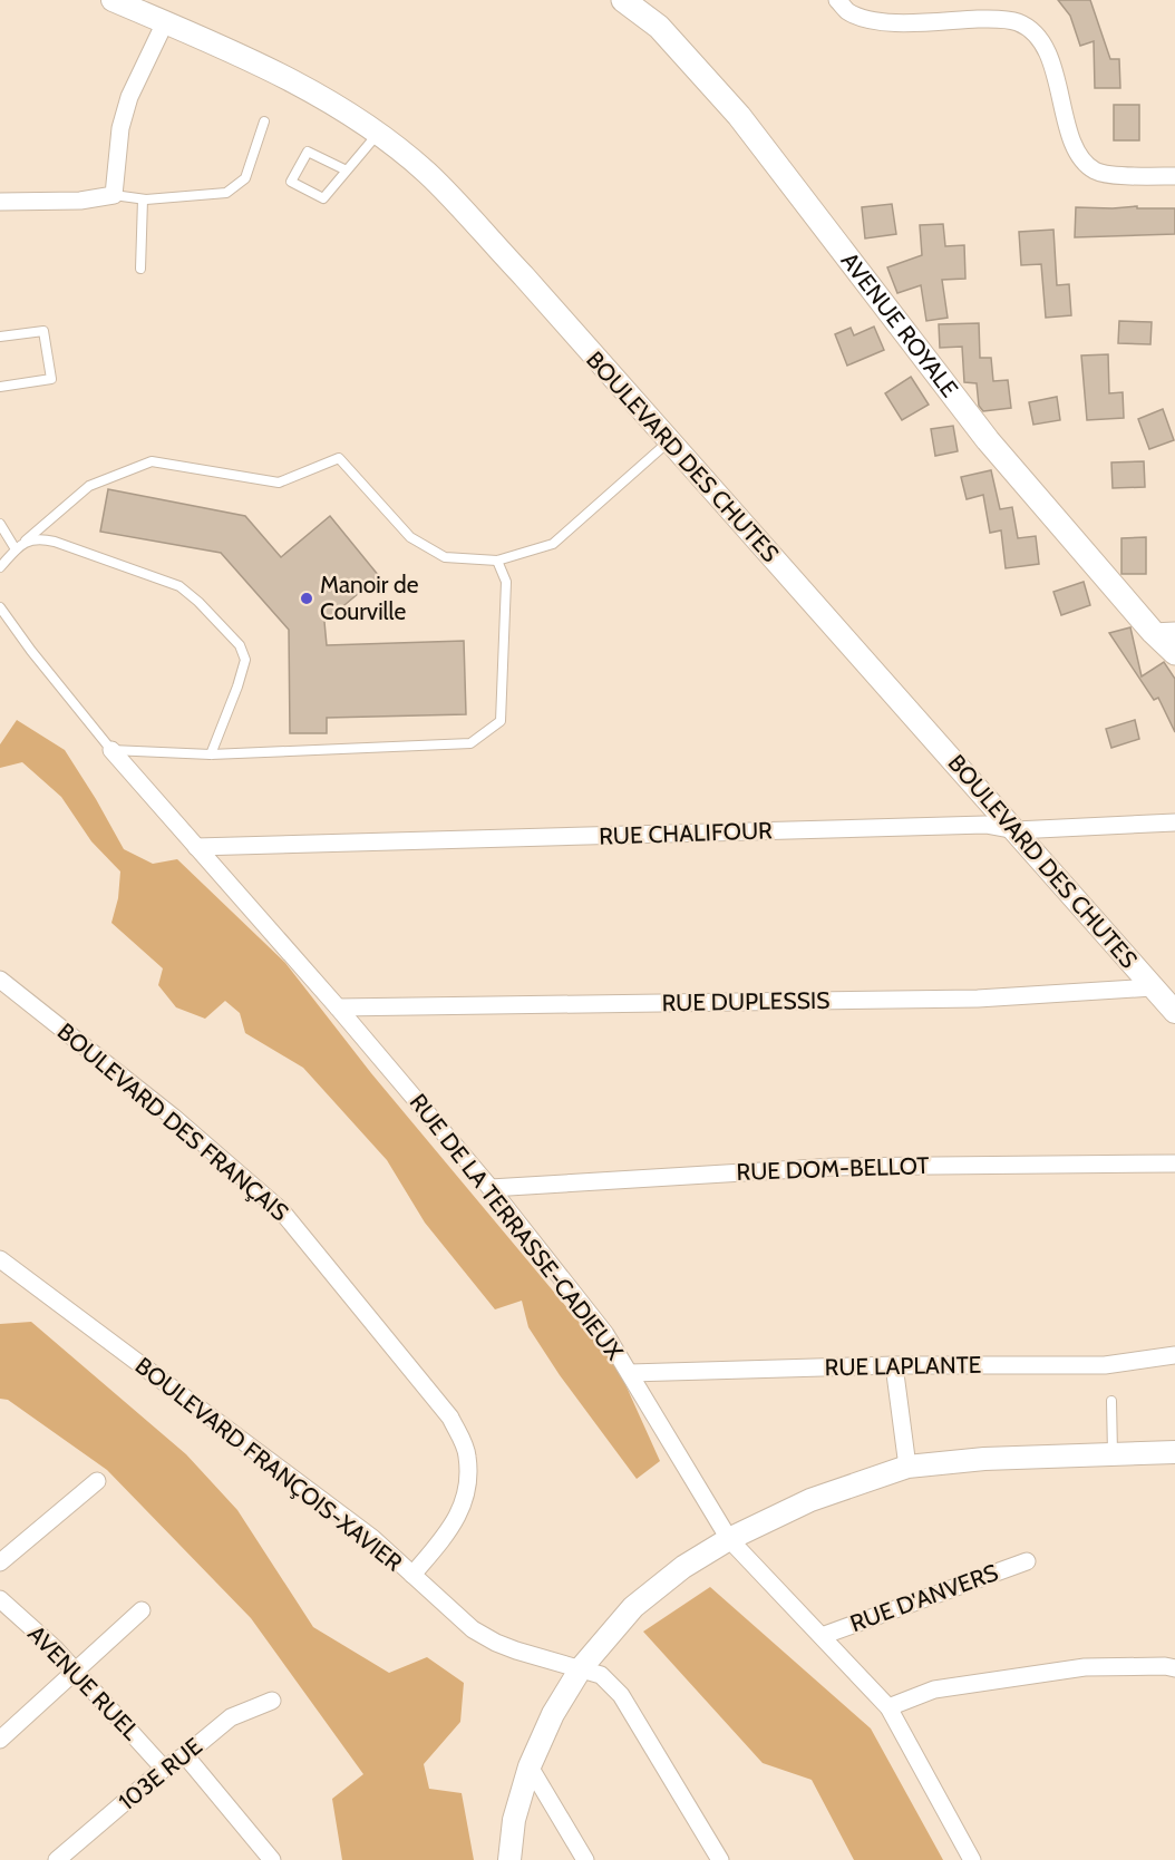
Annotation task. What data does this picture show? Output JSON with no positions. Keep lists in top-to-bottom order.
{
  "streets": {
    "main road": ["AVENUE ROYALE"],
    "street": [
      "BOULEVARD DES CHUTES",
      "RUE CHALIFOUR",
      "RUE DUPLESSIS",
      "BOULEVARD DES FRANÇAIS",
      "RUE DOM-BELLOT",
      "RUE DE LA TERRASSE-CADIEUX",
      "RUE LAPLANTE",
      "BOULEVARD FRANÇOIS-XAVIER",
      "RUE D'ANVERS",
      "AVENUE RUEL",
      "103E RUE"
    ]
  },
  "crossings": [
    ["BOULEVARD DES CHUTES", "RUE CHALIFOUR"],
    ["BOULEVARD DES CHUTES", "RUE DUPLESSIS"],
    ["RUE CHALIFOUR", "RUE DE LA TERRASSE-CADIEUX"],
    ["RUE DUPLESSIS", "RUE DE LA TERRASSE-CADIEUX"],
    ["BOULEVARD DES FRANÇAIS", "BOULEVARD FRANÇOIS-XAVIER"],
    ["RUE DOM-BELLOT", "RUE DE LA TERRASSE-CADIEUX"],
    ["RUE DE LA TERRASSE-CADIEUX", "RUE LAPLANTE"],
    ["RUE DE LA TERRASSE-CADIEUX", "RUE D'ANVERS"],
    ["AVENUE RUEL", "103E RUE"]
  ],
  "places": ["Manoir de Courville"]
}
